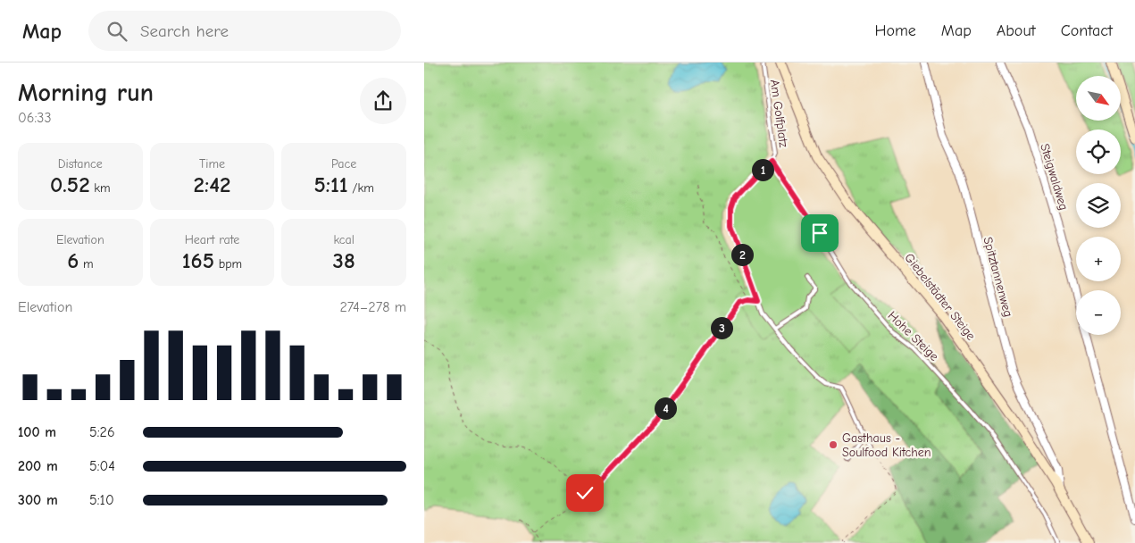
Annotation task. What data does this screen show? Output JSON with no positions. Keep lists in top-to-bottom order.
{
  "streets": {
    "main road": ["Giebelstädter Steige"],
    "street": ["Steigwaldweg", "Spitztannenweg"],
    "lane": ["Am Golfplatz", "Hohe Steige"]
  },
  "crossings": [
    ["Am Golfplatz", "Hohe Steige"],
    ["Spitztannenweg", "Giebelstädter Steige"]
  ],
  "places": ["Gasthaus - Soulfood Kitchen"],
  "north": "bottom right",
  "page": {
    "header": "Map",
    "search": "Search here",
    "nav": [
      "Home",
      "Map",
      "About",
      "Contact"
    ],
    "heading": ["Morning run", "06:33"],
    "map_buttons": ["+", "−"],
    "stats": [
      ["Distance", "0.52 km"],
      ["Time", "2:42"],
      ["Pace", "5:11 /km"],
      ["Elevation", "6 m"],
      ["Heart rate", "165 bpm"],
      ["kcal", "38"]
    ],
    "pins": [
      "1",
      "2",
      "3",
      "4"
    ],
    "chart": ["Elevation", "274–278 m"],
    "list": [
      {
        "name": "100 m",
        "note": "5:26"
      },
      {
        "name": "200 m",
        "note": "5:04"
      },
      {
        "name": "300 m",
        "note": "5:10"
      }
    ]
  }
}
